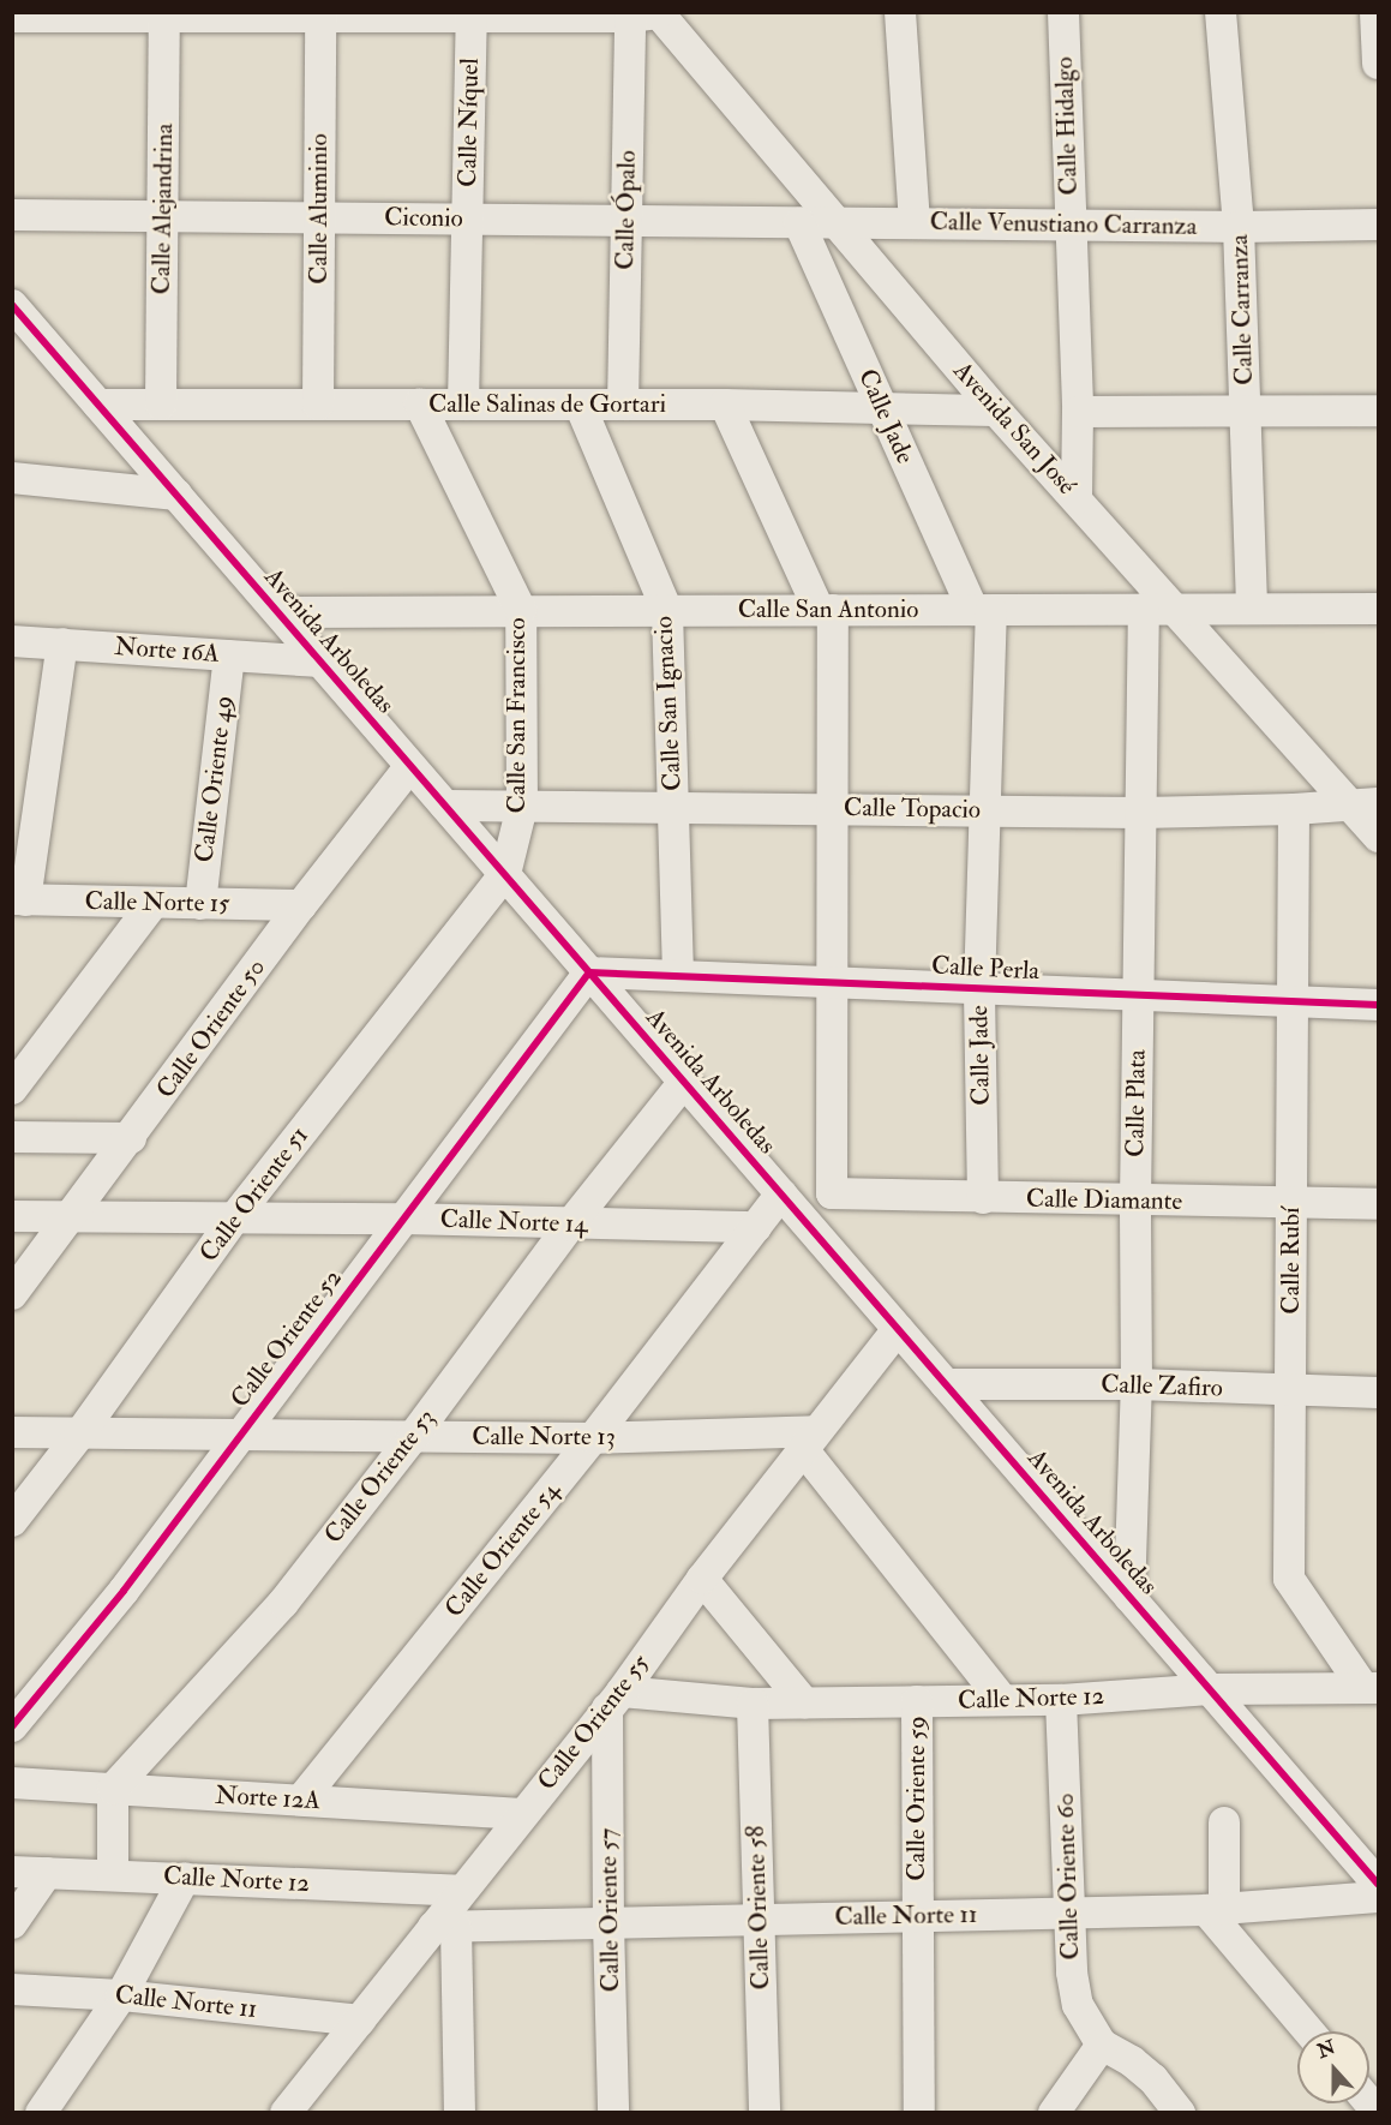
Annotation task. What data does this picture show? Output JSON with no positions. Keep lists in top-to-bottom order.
{
  "streets": {
    "street": [
      "Calle Níquel",
      "Calle Hidalgo",
      "Calle Alejandrina",
      "Calle Aluminio",
      "Calle Ópalo",
      "Ciconio",
      "Calle Venustiano Carranza",
      "Calle Carranza",
      "Calle Salinas de Gortari",
      "Calle Jade",
      "Avenida San José",
      "Calle San Antonio",
      "Avenida Arboledas",
      "Norte 16A",
      "Calle San Ignacio",
      "Calle San Francisco",
      "Calle Oriente 49",
      "Calle Topacio",
      "Calle Norte 15",
      "Calle Perla",
      "Calle Oriente 50",
      "Calle Plata",
      "Calle Oriente 51",
      "Calle Diamante",
      "Calle Norte 14",
      "Calle Rubí",
      "Calle Oriente 52",
      "Calle Zafiro",
      "Calle Norte 13",
      "Calle Oriente 53",
      "Calle Oriente 54",
      "Calle Norte 12",
      "Calle Oriente 55",
      "Norte 12A",
      "Calle Oriente 59",
      "Calle Oriente 60",
      "Calle Oriente 58",
      "Calle Oriente 57",
      "Calle Norte 11"
    ]
  },
  "crossings": [
    ["Calle Níquel", "Ciconio"],
    ["Calle Níquel", "Calle Salinas de Gortari"],
    ["Calle Hidalgo", "Calle Venustiano Carranza"],
    ["Calle Hidalgo", "Avenida San José"],
    ["Calle Alejandrina", "Ciconio"],
    ["Calle Alejandrina", "Calle Salinas de Gortari"],
    ["Calle Aluminio", "Ciconio"],
    ["Calle Aluminio", "Calle Salinas de Gortari"],
    ["Calle Ópalo", "Ciconio"],
    ["Calle Ópalo", "Calle Salinas de Gortari"],
    ["Calle Ópalo", "Avenida San José"],
    ["Ciconio", "Calle Venustiano Carranza"],
    ["Ciconio", "Calle Jade"],
    ["Ciconio", "Avenida San José"],
    ["Calle Venustiano Carranza", "Calle Carranza"],
    ["Calle Venustiano Carranza", "Avenida San José"],
    ["Calle Carranza", "Calle San Antonio"],
    ["Calle Salinas de Gortari", "Calle Jade"],
    ["Calle Salinas de Gortari", "Avenida San José"],
    ["Calle Salinas de Gortari", "Avenida Arboledas"],
    ["Calle Salinas de Gortari", "Calle San Ignacio"],
    ["Calle Salinas de Gortari", "Calle San Francisco"],
    ["Calle Jade", "Calle San Antonio"],
    ["Calle Jade", "Calle Topacio"],
    ["Calle Jade", "Calle Perla"],
    ["Calle Jade", "Calle Diamante"],
    ["Avenida San José", "Calle San Antonio"],
    ["Avenida San José", "Calle Topacio"],
    ["Avenida San José", "Calle Plata"],
    ["Calle San Antonio", "Avenida Arboledas"],
    ["Calle San Antonio", "Calle San Ignacio"],
    ["Calle San Antonio", "Calle San Francisco"],
    ["Calle San Antonio", "Calle Plata"],
    ["Avenida Arboledas", "Norte 16A"],
    ["Avenida Arboledas", "Calle San Francisco"],
    ["Avenida Arboledas", "Calle Topacio"],
    ["Avenida Arboledas", "Calle Perla"],
    ["Avenida Arboledas", "Calle Oriente 50"],
    ["Avenida Arboledas", "Calle Plata"],
    ["Avenida Arboledas", "Calle Oriente 51"],
    ["Avenida Arboledas", "Calle Oriente 52"],
    ["Avenida Arboledas", "Calle Zafiro"],
    ["Avenida Arboledas", "Calle Oriente 53"],
    ["Avenida Arboledas", "Calle Oriente 54"],
    ["Avenida Arboledas", "Calle Norte 12"],
    ["Avenida Arboledas", "Calle Oriente 55"],
    ["Norte 16A", "Calle Oriente 49"],
    ["Calle San Ignacio", "Calle Topacio"],
    ["Calle San Ignacio", "Calle Perla"],
    ["Calle San Francisco", "Calle Topacio"],
    ["Calle San Francisco", "Calle Oriente 51"],
    ["Calle Oriente 49", "Calle Norte 15"],
    ["Calle Topacio", "Calle Plata"],
    ["Calle Topacio", "Calle Rubí"],
    ["Calle Norte 15", "Calle Oriente 50"],
    ["Calle Perla", "Calle Plata"],
    ["Calle Perla", "Calle Rubí"],
    ["Calle Perla", "Calle Oriente 52"],
    ["Calle Oriente 50", "Calle Norte 14"],
    ["Calle Plata", "Calle Diamante"],
    ["Calle Plata", "Calle Zafiro"],
    ["Calle Oriente 51", "Calle Norte 14"],
    ["Calle Oriente 51", "Calle Norte 13"],
    ["Calle Diamante", "Calle Rubí"],
    ["Calle Norte 14", "Calle Oriente 52"],
    ["Calle Norte 14", "Calle Oriente 53"],
    ["Calle Norte 14", "Calle Oriente 54"],
    ["Calle Rubí", "Calle Zafiro"],
    ["Calle Rubí", "Calle Norte 12"],
    ["Calle Oriente 52", "Calle Norte 13"],
    ["Calle Norte 13", "Calle Oriente 53"],
    ["Calle Norte 13", "Calle Oriente 54"],
    ["Calle Norte 13", "Calle Oriente 55"],
    ["Calle Oriente 53", "Norte 12A"],
    ["Calle Oriente 54", "Norte 12A"],
    ["Calle Norte 12", "Calle Oriente 55"],
    ["Calle Norte 12", "Calle Oriente 59"],
    ["Calle Norte 12", "Calle Oriente 60"],
    ["Calle Norte 12", "Calle Oriente 58"],
    ["Calle Norte 12", "Calle Oriente 57"],
    ["Calle Oriente 55", "Norte 12A"],
    ["Calle Oriente 55", "Calle Oriente 57"],
    ["Calle Oriente 55", "Calle Norte 11"],
    ["Calle Oriente 59", "Calle Norte 11"],
    ["Calle Oriente 60", "Calle Norte 11"],
    ["Calle Oriente 58", "Calle Norte 11"],
    ["Calle Oriente 57", "Calle Norte 11"]
  ],
  "north": "top"
}
